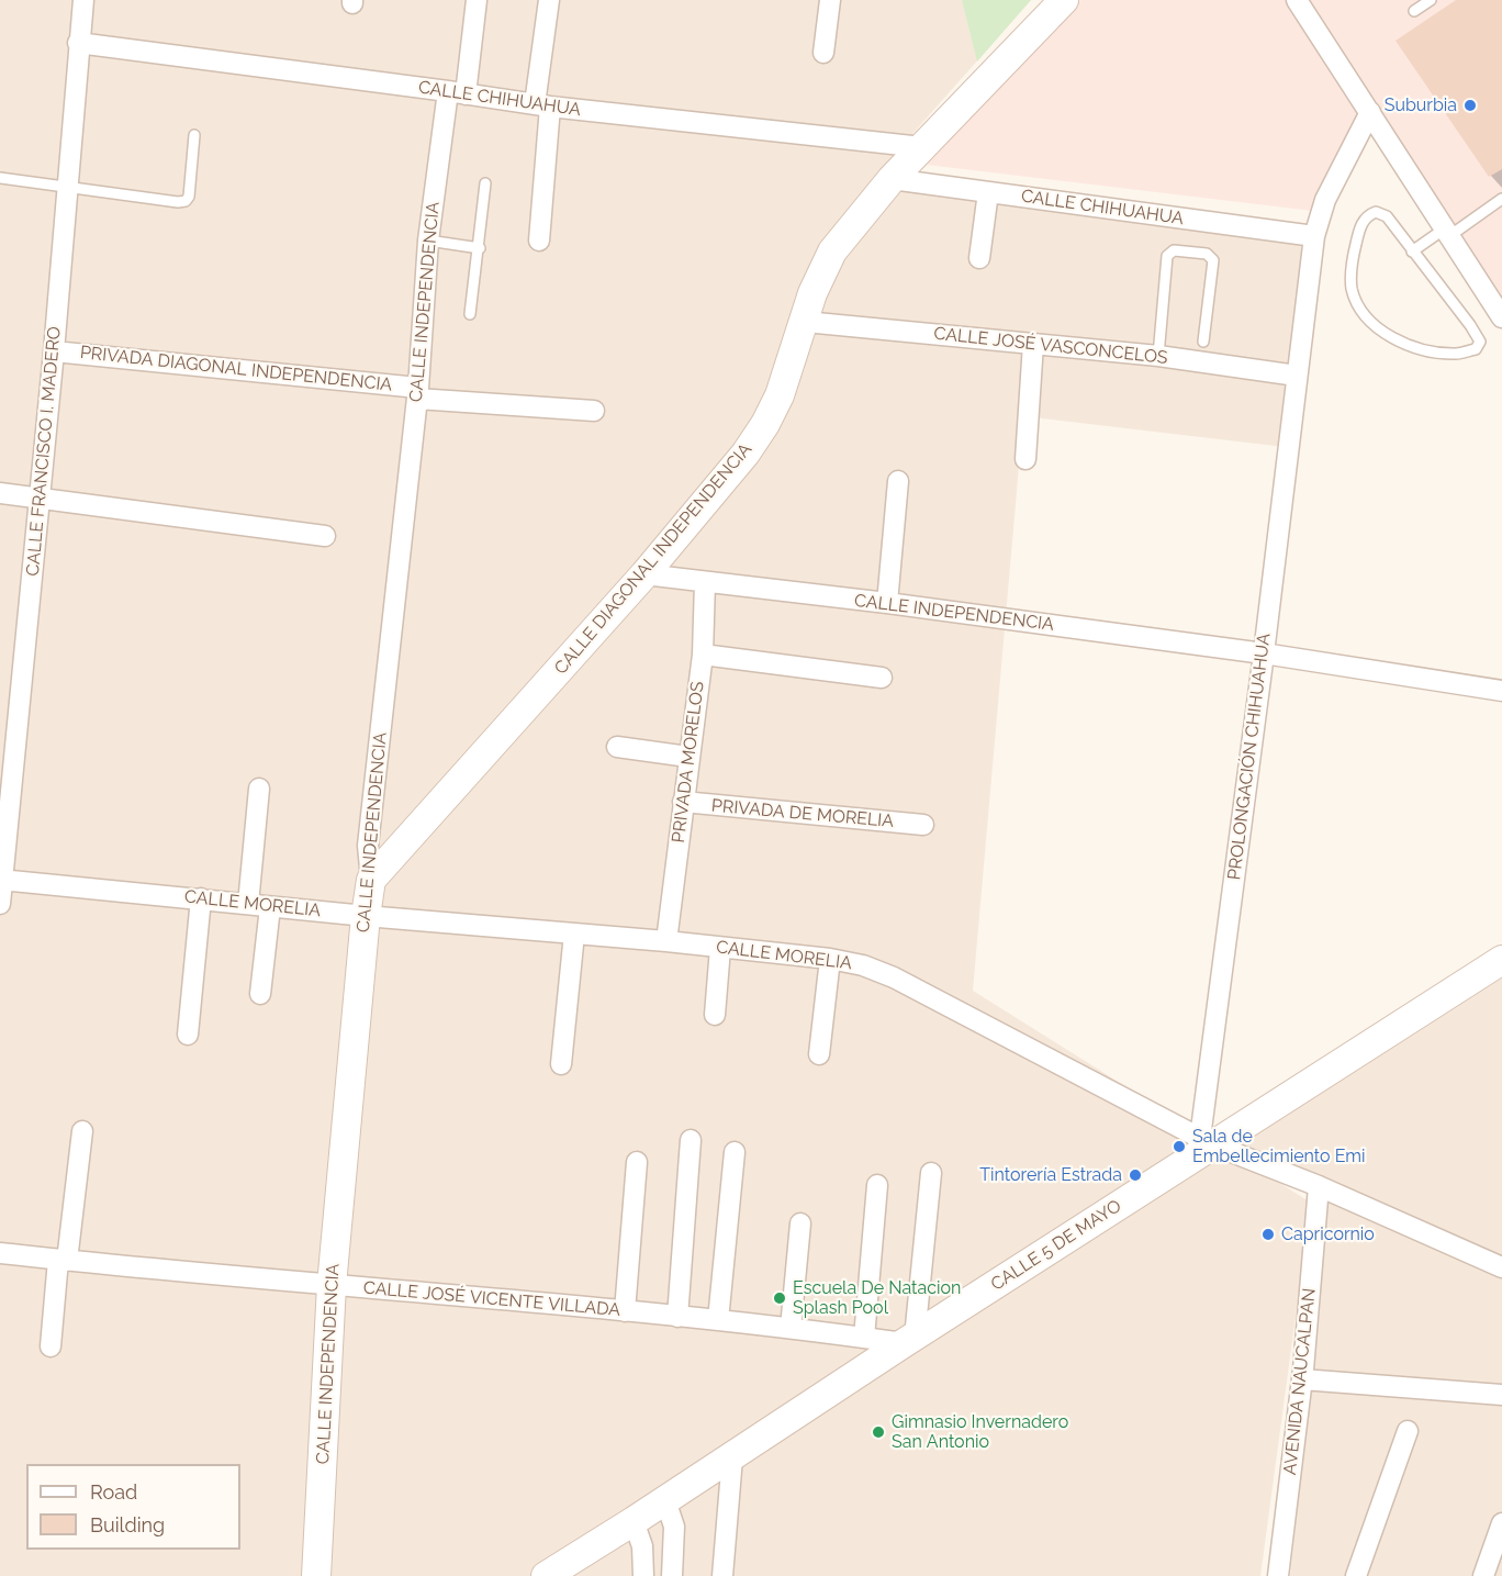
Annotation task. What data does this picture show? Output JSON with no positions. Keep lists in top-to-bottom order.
{
  "streets": {
    "main road": ["CALLE INDEPENDENCIA", "CALLE DIAGONAL INDEPENDENCIA", "CALLE 5 DE MAYO"],
    "street": [
      "CALLE CHIHUAHUA",
      "CALLE JOSÉ VASCONCELOS",
      "PRIVADA DIAGONAL INDEPENDENCIA",
      "CALLE FRANCISCO I. MADERO",
      "PROLONGACIÓN CHIHUAHUA",
      "PRIVADA MORELOS",
      "PRIVADA DE MORELIA",
      "CALLE MORELIA",
      "CALLE JOSÉ VICENTE VILLADA",
      "AVENIDA NAUCALPAN"
    ]
  },
  "crossings": [
    ["CALLE CHIHUAHUA", "CALLE INDEPENDENCIA"],
    ["CALLE CHIHUAHUA", "CALLE FRANCISCO I. MADERO"],
    ["CALLE CHIHUAHUA", "CALLE DIAGONAL INDEPENDENCIA"],
    ["CALLE CHIHUAHUA", "PROLONGACIÓN CHIHUAHUA"],
    ["CALLE INDEPENDENCIA", "PRIVADA DIAGONAL INDEPENDENCIA"],
    ["CALLE INDEPENDENCIA", "CALLE DIAGONAL INDEPENDENCIA"],
    ["CALLE INDEPENDENCIA", "PROLONGACIÓN CHIHUAHUA"],
    ["CALLE INDEPENDENCIA", "PRIVADA MORELOS"],
    ["CALLE INDEPENDENCIA", "CALLE MORELIA"],
    ["CALLE INDEPENDENCIA", "CALLE JOSÉ VICENTE VILLADA"],
    ["CALLE JOSÉ VASCONCELOS", "CALLE DIAGONAL INDEPENDENCIA"],
    ["CALLE JOSÉ VASCONCELOS", "PROLONGACIÓN CHIHUAHUA"],
    ["PRIVADA DIAGONAL INDEPENDENCIA", "CALLE FRANCISCO I. MADERO"],
    ["CALLE FRANCISCO I. MADERO", "CALLE MORELIA"],
    ["PROLONGACIÓN CHIHUAHUA", "CALLE MORELIA"],
    ["PROLONGACIÓN CHIHUAHUA", "CALLE 5 DE MAYO"],
    ["PRIVADA MORELOS", "PRIVADA DE MORELIA"],
    ["PRIVADA MORELOS", "CALLE MORELIA"],
    ["CALLE MORELIA", "CALLE 5 DE MAYO"],
    ["CALLE MORELIA", "AVENIDA NAUCALPAN"],
    ["CALLE 5 DE MAYO", "CALLE JOSÉ VICENTE VILLADA"]
  ],
  "places": [
    "Suburbia",
    "Sala de Embellecimiento Emi",
    "Tintorería Estrada",
    "Capricornio",
    "Escuela De Natacion Splash Pool",
    "Gimnasio Invernadero San Antonio"
  ],
  "legend": ["Road", "Building"]
}
